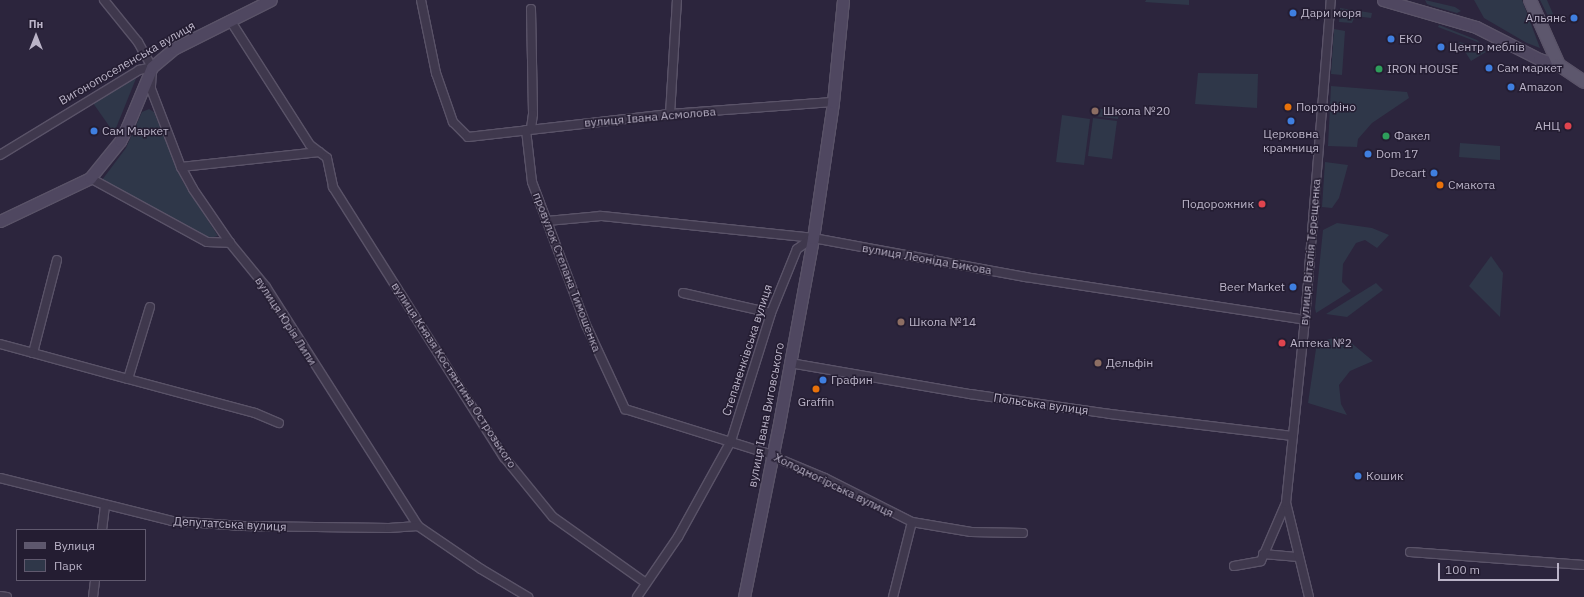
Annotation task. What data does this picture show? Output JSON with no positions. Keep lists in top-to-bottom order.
{
  "streets": {
    "main road": ["Вигонопоселенська вулиця", "вулиця Івана Виговського"],
    "street": [
      "вулиця Івана Асмолова",
      "вулиця Віталія Терещенка",
      "вулиця Леоніда Бикова",
      "провулок Степана Тимошенка",
      "вулиця Юрія Липи",
      "Степаненківська вулиця",
      "вулиця Князя Костянтина Острозького",
      "Польська вулиця",
      "Холодногірська вулиця",
      "Депутатська вулиця"
    ]
  },
  "crossings": [
    ["Вигонопоселенська вулиця", "вулиця Юрія Липи"],
    ["Вигонопоселенська вулиця", "вулиця Князя Костянтина Острозького"],
    ["вулиця Івана Асмолова", "провулок Степана Тимошенка"],
    ["вулиця Віталія Терещенка", "вулиця Леоніда Бикова"],
    ["вулиця Віталія Терещенка", "Польська вулиця"],
    ["вулиця Леоніда Бикова", "провулок Степана Тимошенка"],
    ["вулиця Леоніда Бикова", "Степаненківська вулиця"],
    ["вулиця Леоніда Бикова", "вулиця Івана Виговського"],
    ["провулок Степана Тимошенка", "Холодногірська вулиця"],
    ["вулиця Юрія Липи", "Депутатська вулиця"],
    ["Степаненківська вулиця", "вулиця Князя Костянтина Острозького"],
    ["Степаненківська вулиця", "вулиця Івана Виговського"],
    ["Степаненківська вулиця", "Холодногірська вулиця"],
    ["Польська вулиця", "вулиця Івана Виговського"],
    ["вулиця Івана Виговського", "Холодногірська вулиця"]
  ],
  "places": [
    "Дари моря",
    "Альянс",
    "ЕКО",
    "Центр меблів",
    "Сам маркет",
    "IRON HOUSE",
    "Amazon",
    "Портофіно",
    "Школа №20",
    "Церковна крамниця",
    "АНЦ",
    "Сам Маркет",
    "Факел",
    "Dom 17",
    "Decart",
    "Смакота",
    "Подорожник",
    "Beer Market",
    "Школа №14",
    "Аптека №2",
    "Дельфін",
    "Графин",
    "Graffin",
    "Кошик"
  ],
  "legend": ["Вулиця", "Парк"],
  "scale_bar": "100 m",
  "north": "top"
}
